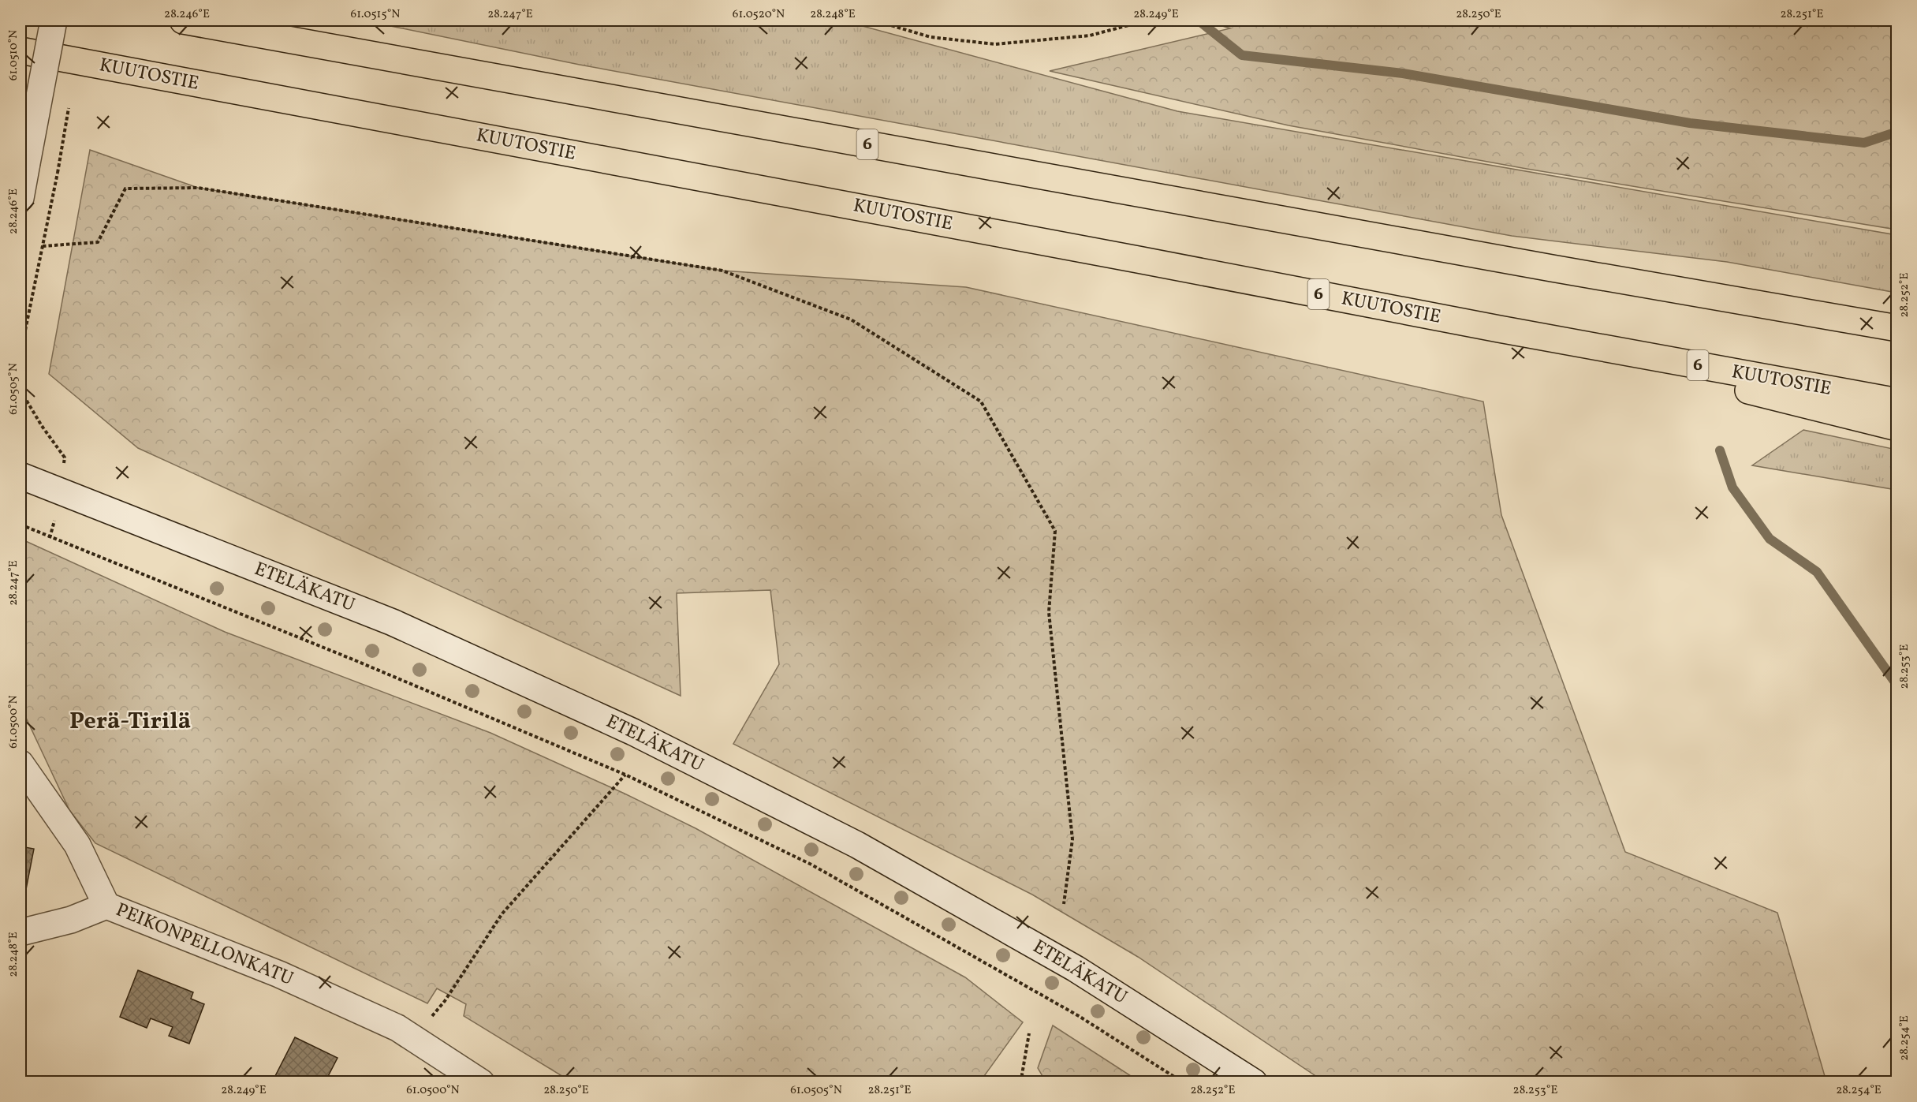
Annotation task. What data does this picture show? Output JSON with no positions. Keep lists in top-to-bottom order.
{
  "streets": {
    "highway": ["KUUTOSTIE", "6"],
    "main road": ["ETELÄKATU", "PEIKONPELLONKATU"]
  },
  "districts": ["Perä-Tirilä"],
  "coordinates": [
    "28.246°E",
    "61.0515°N",
    "28.247°E",
    "61.0520°N",
    "28.248°E",
    "28.249°E",
    "28.250°E",
    "28.251°E",
    "61.0510°N",
    "28.252°E",
    "61.0505°N",
    "28.253°E",
    "61.0500°N",
    "28.254°E"
  ]
}
